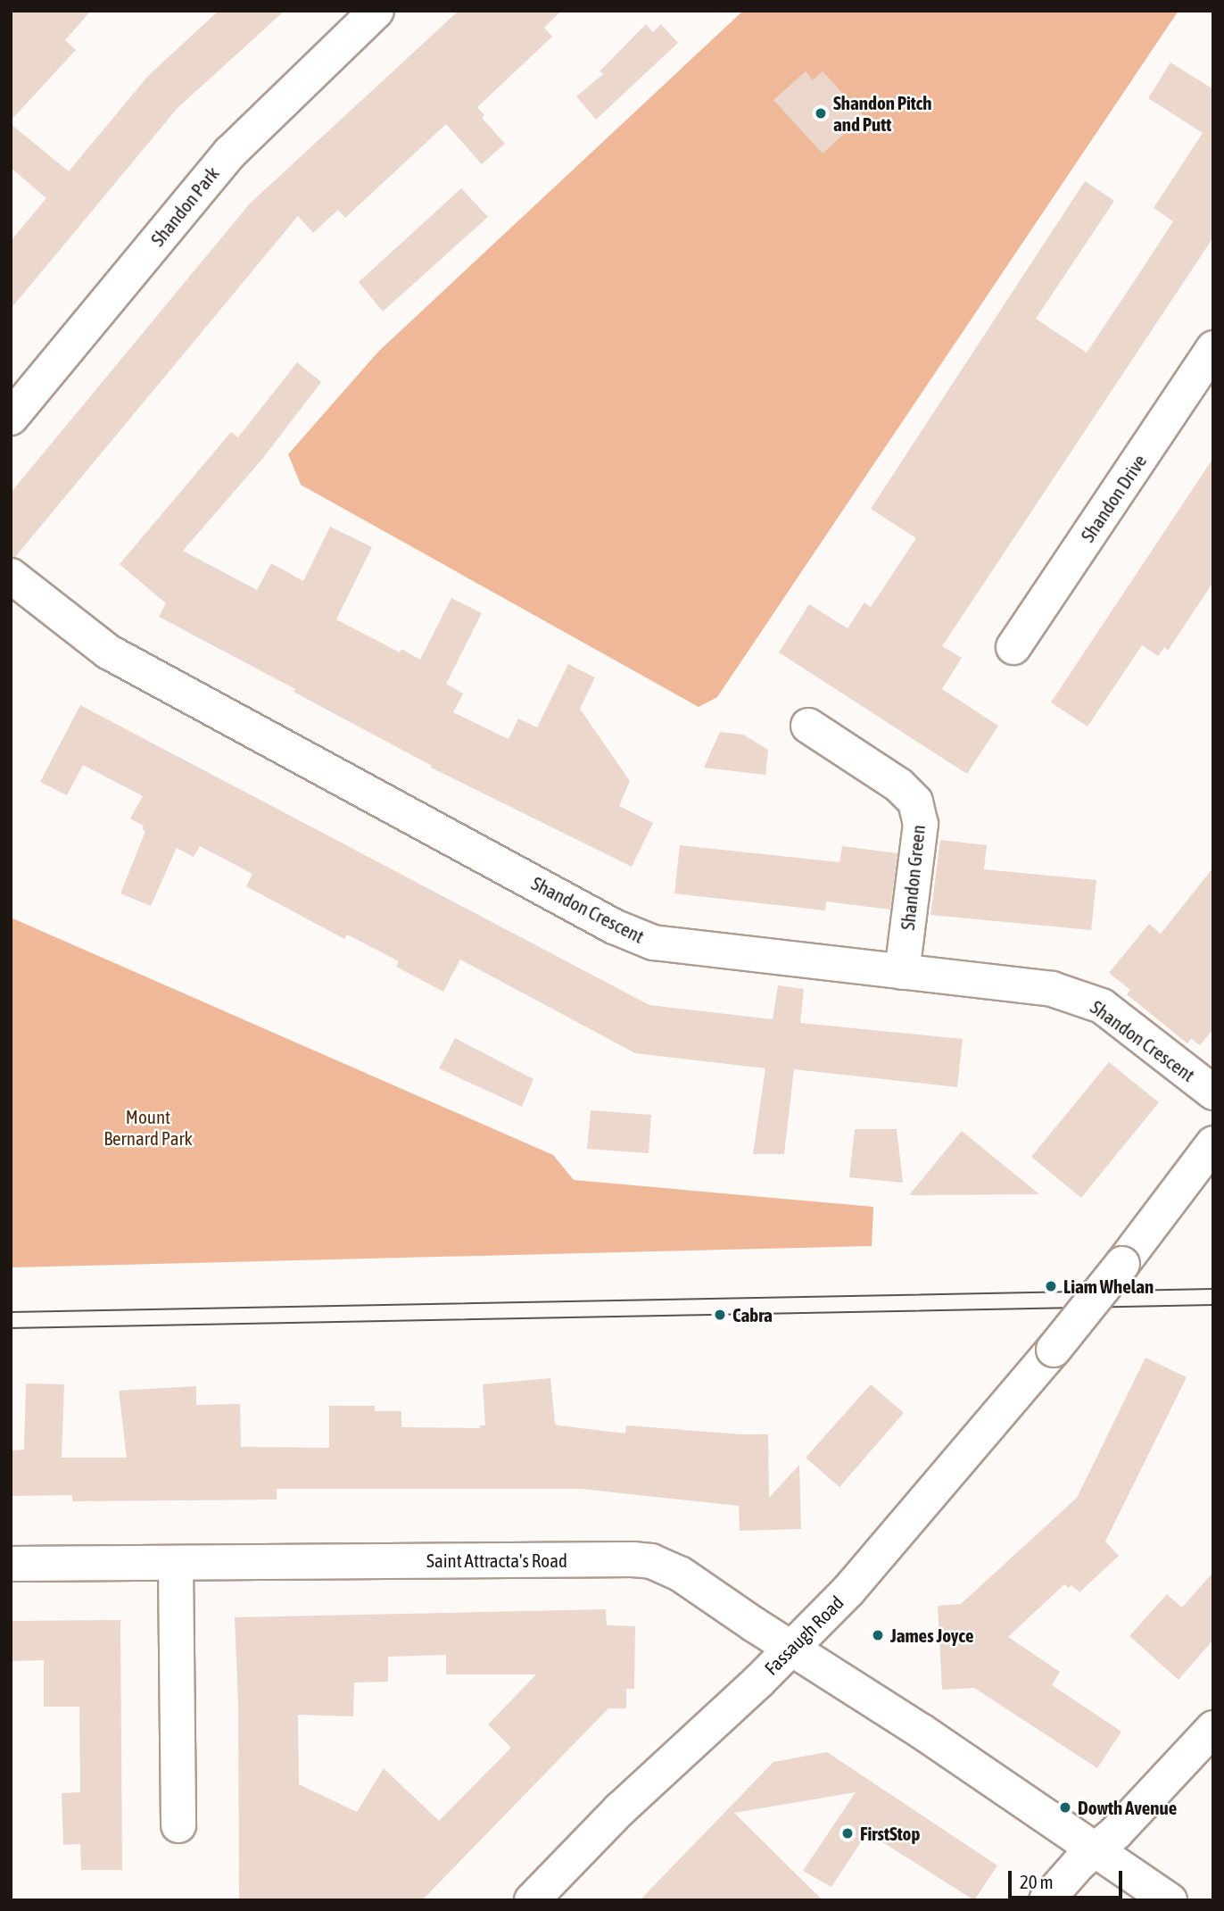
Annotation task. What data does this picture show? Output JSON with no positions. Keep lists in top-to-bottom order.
{
  "streets": {
    "street": [
      "Shandon Park",
      "Shandon Drive",
      "Shandon Green",
      "Shandon Crescent",
      "Saint Attracta's Road",
      "Fassaugh Road"
    ]
  },
  "crossings": [
    ["Shandon Green", "Shandon Crescent"],
    ["Saint Attracta's Road", "Fassaugh Road"]
  ],
  "parks": ["Mount Bernard Park"],
  "places": [
    "Shandon Pitch and Putt",
    "Liam Whelan",
    "Cabra",
    "James Joyce",
    "Dowth Avenue",
    "FirstStop"
  ],
  "scale_bar": "20 m"
}
